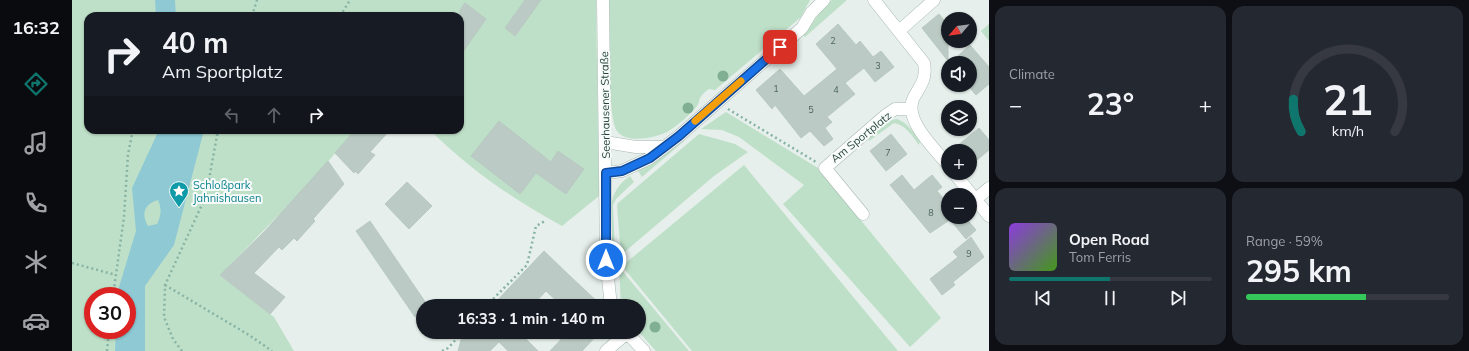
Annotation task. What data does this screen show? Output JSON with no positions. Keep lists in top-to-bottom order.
{
  "streets": {
    "street": ["Seerhausener Straße", "Am Sportplatz"]
  },
  "places": {
    "place": ["Schloßpark Jahnishausen"]
  },
  "house_numbers": [
    "2",
    "3",
    "1",
    "4",
    "5",
    "7",
    "8",
    "9"
  ],
  "north": "bottom left",
  "page": {
    "tabs": "16:32",
    "tile": [
      "Climate",
      ["Range · 59%", "295 km"]
    ],
    "map_buttons": ["+", "−"],
    "turn": ["40 m", "Am Sportplatz"],
    "heat": ["−", "23°", "+"],
    "song": ["Open Road", "Tom Ferris"],
    "limit": "30",
    "trip": "16:33 · 1 min · 140 m",
    "gauge": ["21", "km/h"]
  }
}
